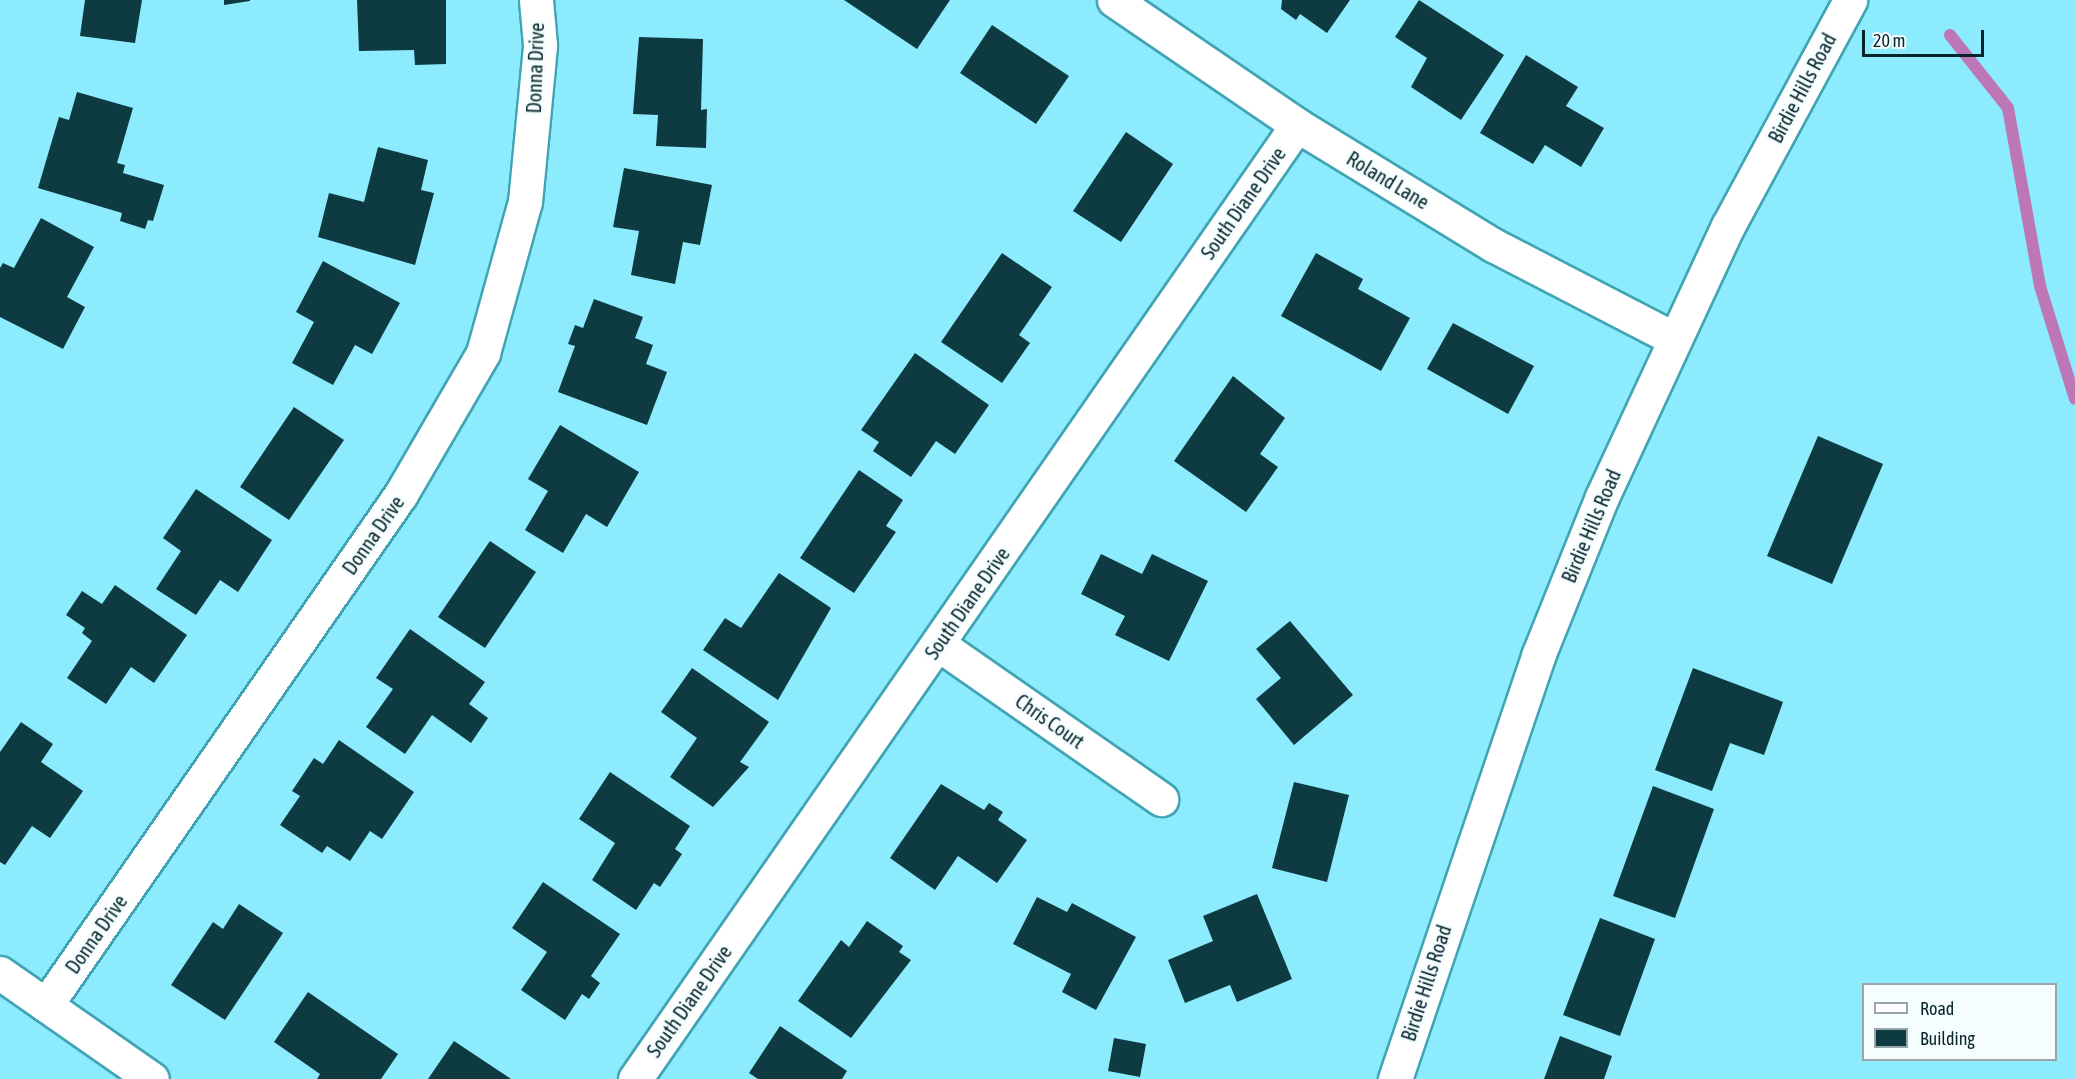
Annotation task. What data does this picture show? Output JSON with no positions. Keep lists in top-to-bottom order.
{
  "streets": {
    "street": [
      "Donna Drive",
      "Birdie Hills Road",
      "Roland Lane",
      "South Diane Drive",
      "Chris Court"
    ]
  },
  "crossings": [
    ["Birdie Hills Road", "Roland Lane"],
    ["Roland Lane", "South Diane Drive"],
    ["South Diane Drive", "Chris Court"]
  ],
  "legend": ["Road", "Building"],
  "scale_bar": "20 m"
}
